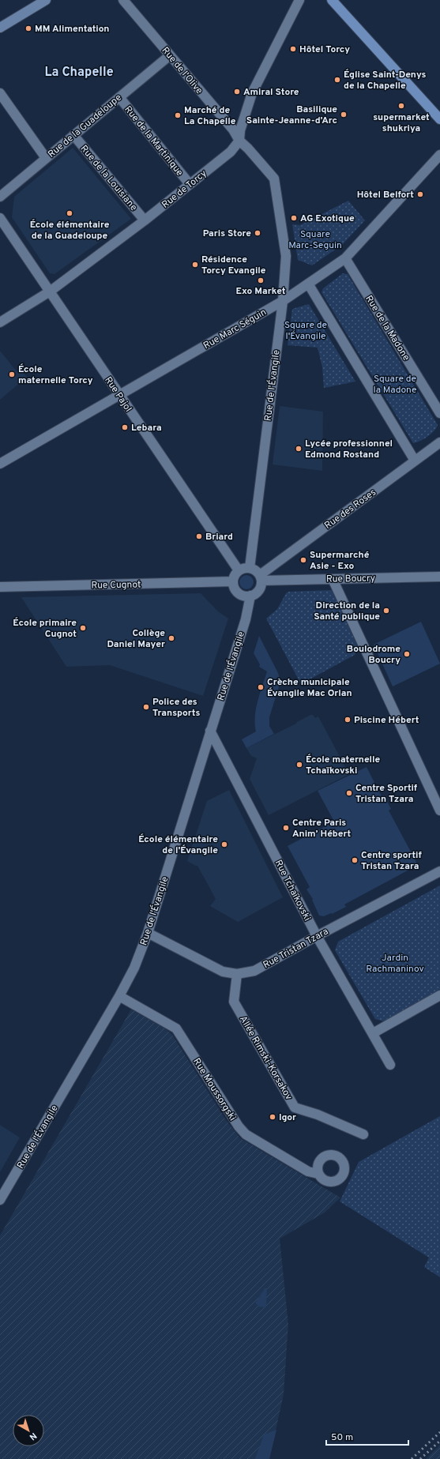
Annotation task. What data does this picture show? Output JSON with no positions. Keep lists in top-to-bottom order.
{
  "streets": {
    "street": [
      "Rue de l'Olive",
      "Rue de la Guadeloupe",
      "Rue de la Martinique",
      "Rue de la Louisiane",
      "Rue de Torcy",
      "Rue de la Madone",
      "Rue Marc Séguin",
      "Rue de l'Évangile",
      "Rue Pajol",
      "Rue des Roses",
      "Rue Boucry",
      "Rue Cugnot",
      "Rue Tchaïkovski",
      "Rue Tristan Tzara",
      "Allée Rimski-Korsakov",
      "Rue Moussorgski"
    ]
  },
  "crossings": [
    ["Rue de l'Olive", "Rue de la Guadeloupe"],
    ["Rue de l'Olive", "Rue de Torcy"],
    ["Rue de l'Olive", "Rue de l'Évangile"],
    ["Rue de la Guadeloupe", "Rue de la Martinique"],
    ["Rue de la Guadeloupe", "Rue de la Louisiane"],
    ["Rue de la Martinique", "Rue de Torcy"],
    ["Rue de la Louisiane", "Rue de Torcy"],
    ["Rue de Torcy", "Rue de l'Évangile"],
    ["Rue de Torcy", "Rue Pajol"],
    ["Rue de la Madone", "Rue Marc Séguin"],
    ["Rue Marc Séguin", "Rue de l'Évangile"],
    ["Rue Marc Séguin", "Rue Pajol"],
    ["Rue de l'Évangile", "Rue Pajol"],
    ["Rue de l'Évangile", "Rue des Roses"],
    ["Rue de l'Évangile", "Rue Boucry"],
    ["Rue de l'Évangile", "Rue Cugnot"],
    ["Rue de l'Évangile", "Rue Tchaïkovski"],
    ["Rue de l'Évangile", "Rue Tristan Tzara"],
    ["Rue de l'Évangile", "Rue Moussorgski"],
    ["Rue Pajol", "Rue des Roses"],
    ["Rue Pajol", "Rue Boucry"],
    ["Rue Pajol", "Rue Cugnot"],
    ["Rue des Roses", "Rue Boucry"],
    ["Rue des Roses", "Rue Cugnot"],
    ["Rue Boucry", "Rue Cugnot"],
    ["Rue Tchaïkovski", "Rue Tristan Tzara"],
    ["Rue Tristan Tzara", "Allée Rimski-Korsakov"]
  ],
  "districts": ["La Chapelle"],
  "parks": [
    "Square Marc-Seguin",
    "Square de l'Évangile",
    "Square de la Madone",
    "Jardin Rachmaninov"
  ],
  "places": [
    "MM Alimentation",
    "Hôtel Torcy",
    "Église Saint-Denys de la Chapelle",
    "Amiral Store",
    "supermarket shukriya",
    "Basilique Sainte-Jeanne-d’Arc",
    "Marché de La Chapelle",
    "Hôtel Belfort",
    "École élémentaire de la Guadeloupe",
    "AG Exotique",
    "Paris Store",
    "Résidence Torcy Evangile",
    "Exo Market",
    "École maternelle Torcy",
    "Lebara",
    "Lycée professionnel Edmond Rostand",
    "Briard",
    "Supermarché Asie - Exo",
    "Direction de la Santé publique",
    "École primaire Cugnot",
    "Collège Daniel Mayer",
    "Boulodrome Boucry",
    "Crèche municipale Évangile Mac Orlan",
    "Police des Transports",
    "Piscine Hébert",
    "École maternelle Tchaïkovski",
    "Centre Sportif Tristan Tzara",
    "Centre Paris Anim’ Hébert",
    "École élémentaire de l'Évangile",
    "Centre sportif Tristan Tzara",
    "Igor"
  ],
  "scale_bar": "50 m",
  "north": "bottom right"
}
